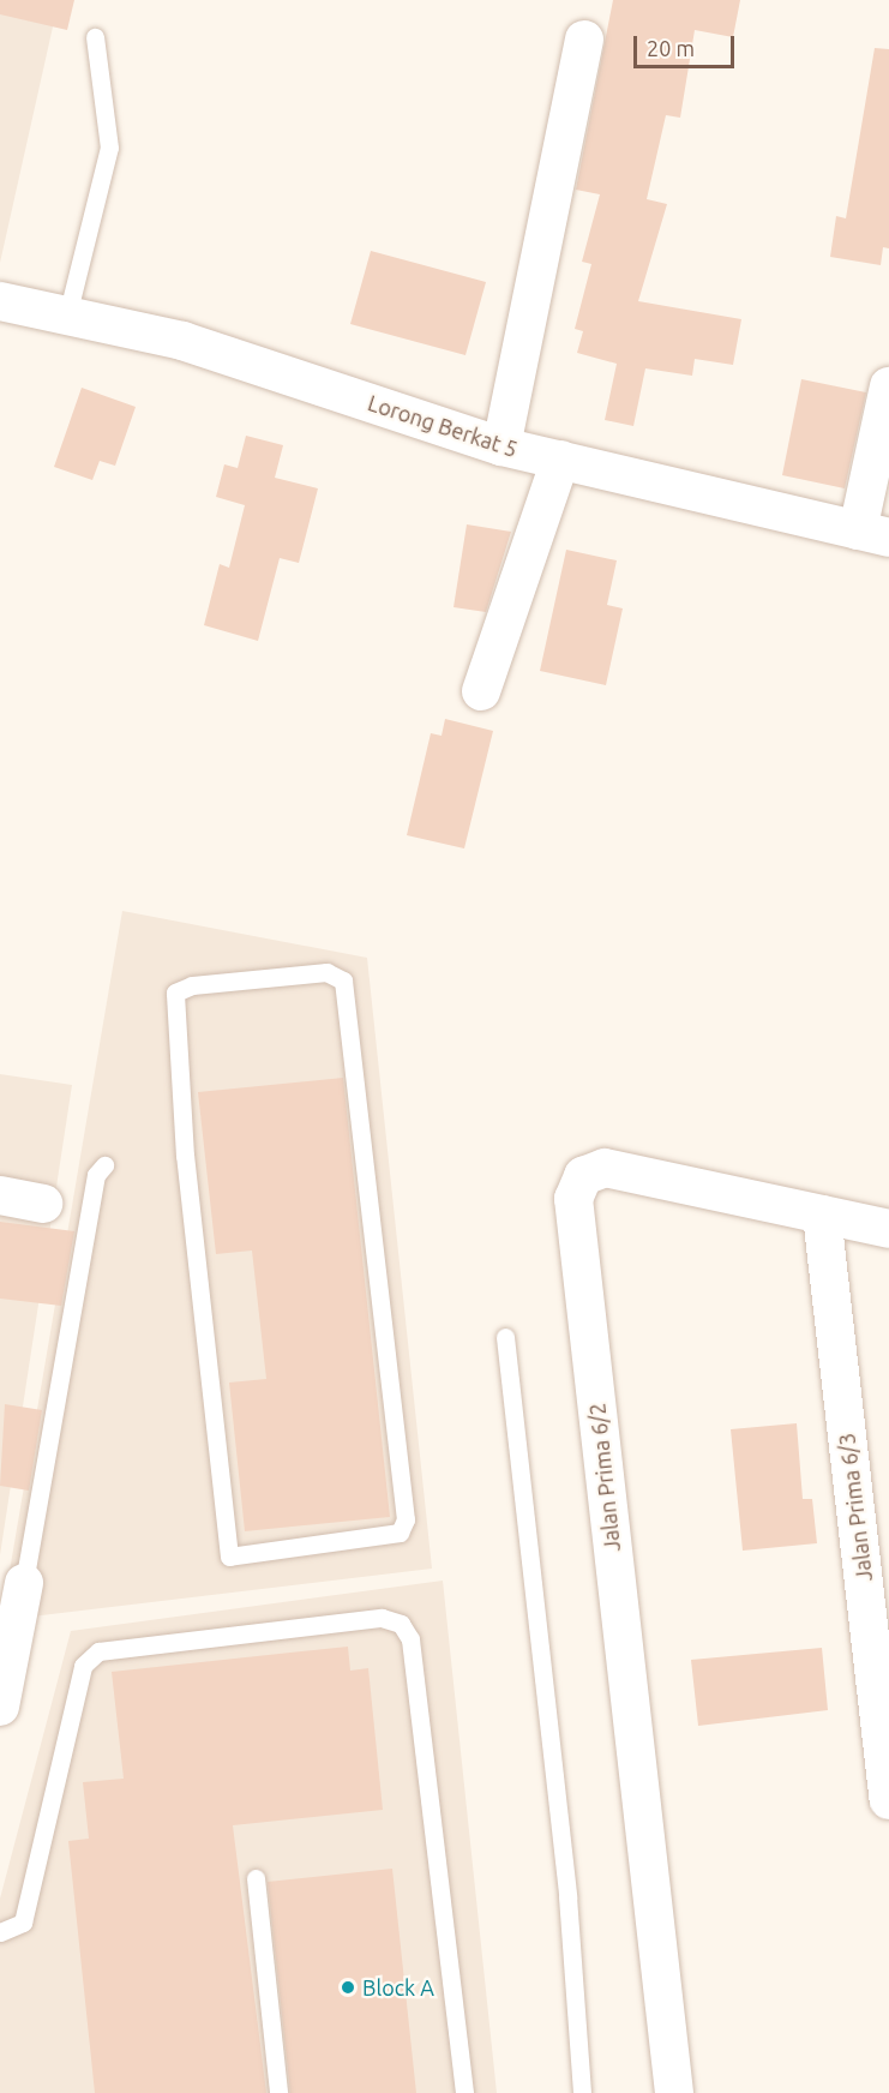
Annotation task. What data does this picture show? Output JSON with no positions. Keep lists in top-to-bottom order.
{
  "streets": {
    "street": ["Lorong Berkat 5", "Jalan Prima 6/2", "Jalan Prima 6/3"]
  },
  "crossings": [
    ["Jalan Prima 6/2", "Jalan Prima 6/3"]
  ],
  "places": ["Block A"],
  "scale_bar": "20 m"
}
